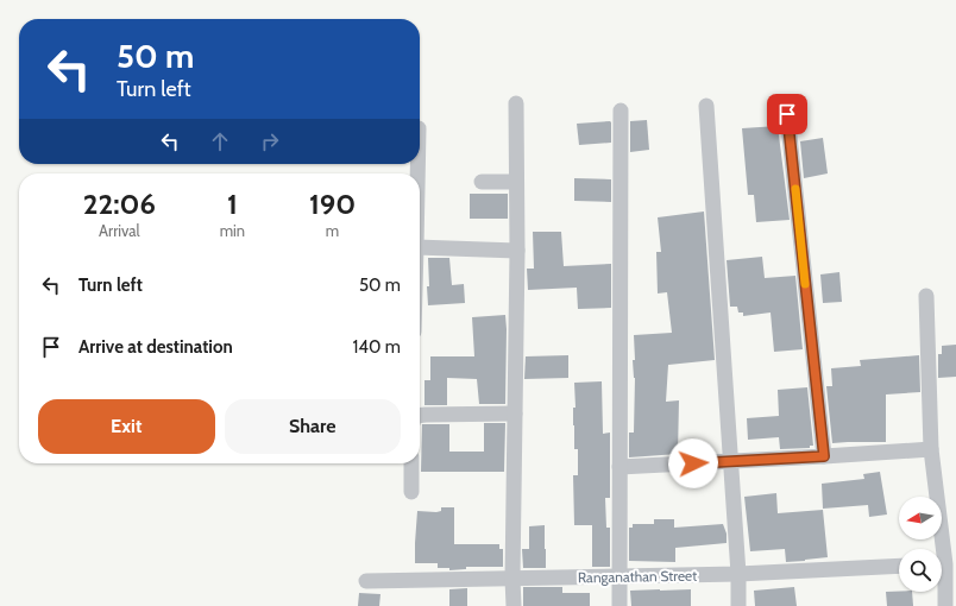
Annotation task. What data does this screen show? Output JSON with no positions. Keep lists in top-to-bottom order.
{
  "streets": {
    "street": ["Ranganathan Street"]
  },
  "north": "left",
  "page": {
    "turn": ["50 m", "Turn left"],
    "eta": [
      "22:06",
      "Arrival",
      "1",
      "min",
      "190",
      "m"
    ],
    "list": [
      {
        "name": "Turn left",
        "value": "50 m"
      },
      {
        "name": "Arrive at destination",
        "value": "140 m"
      }
    ],
    "buttons": ["Exit", "Share"]
  }
}
